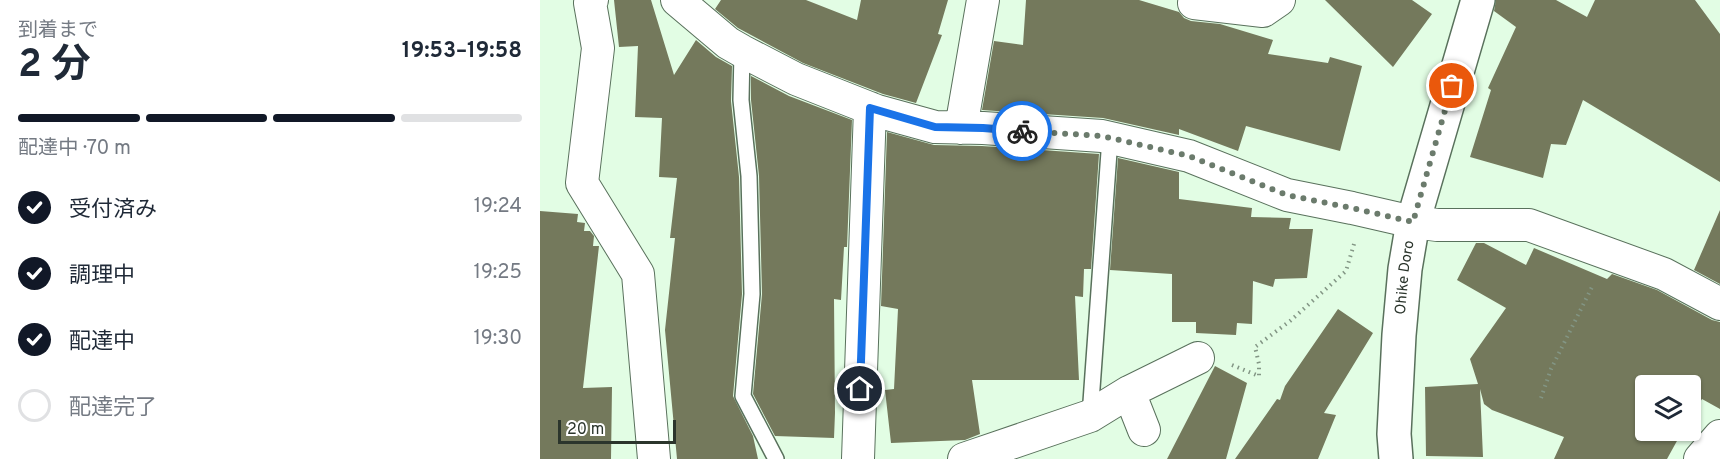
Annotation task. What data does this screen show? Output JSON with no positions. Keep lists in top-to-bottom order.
{
  "streets": {
    "street": ["Ohike Doro"]
  },
  "scale_bar": "20 m",
  "page": {
    "heading": ["2 分", "到着まで", "19:53–19:58"],
    "bar": "配達中 · 70 m",
    "list": [
      ["受付済み", "19:24"],
      ["調理中", "19:25"],
      ["配達中", "19:30"],
      "配達完了"
    ],
    "scale": "20 m"
  }
}
